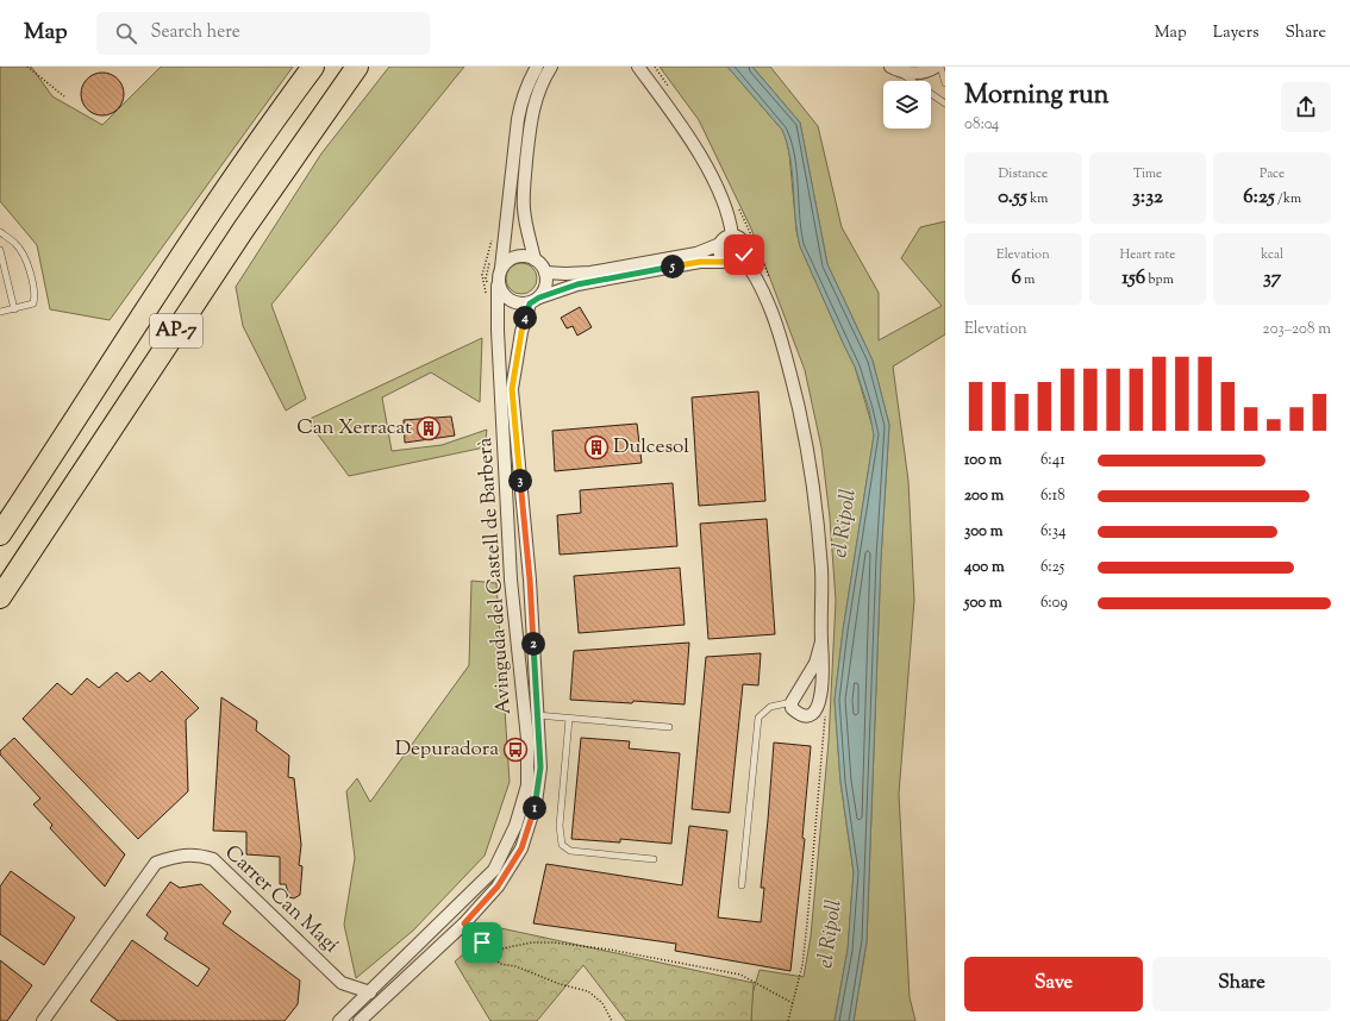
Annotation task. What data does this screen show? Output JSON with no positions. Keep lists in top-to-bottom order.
{
  "streets": {
    "highway": ["AP-7"],
    "street": ["Avinguda del Castell de Barberà", "Carrer Can Magí"]
  },
  "crossings": [
    ["Avinguda del Castell de Barberà", "Carrer Can Magí"]
  ],
  "water": ["el Ripoll"],
  "places": {
    "building": ["Can Xerracat", "Dulcesol"],
    "bus stop": ["Depuradora"]
  },
  "page": {
    "header": "Map",
    "search": "Search here",
    "nav": ["Map", "Layers", "Share"],
    "heading": ["Morning run", "08:04"],
    "stats": [
      ["Distance", "0.55 km"],
      ["Time", "3:32"],
      ["Pace", "6:25 /km"],
      ["Elevation", "6 m"],
      ["Heart rate", "156 bpm"],
      ["kcal", "37"]
    ],
    "pins": [
      "5",
      "4",
      "3",
      "2",
      "1"
    ],
    "chart": ["Elevation", "203–208 m"],
    "list": [
      {
        "name": "100 m",
        "note": "6:41"
      },
      {
        "name": "200 m",
        "note": "6:18"
      },
      {
        "name": "300 m",
        "note": "6:34"
      },
      {
        "name": "400 m",
        "note": "6:25"
      },
      {
        "name": "500 m",
        "note": "6:09"
      }
    ],
    "buttons": ["Save", "Share"]
  }
}
